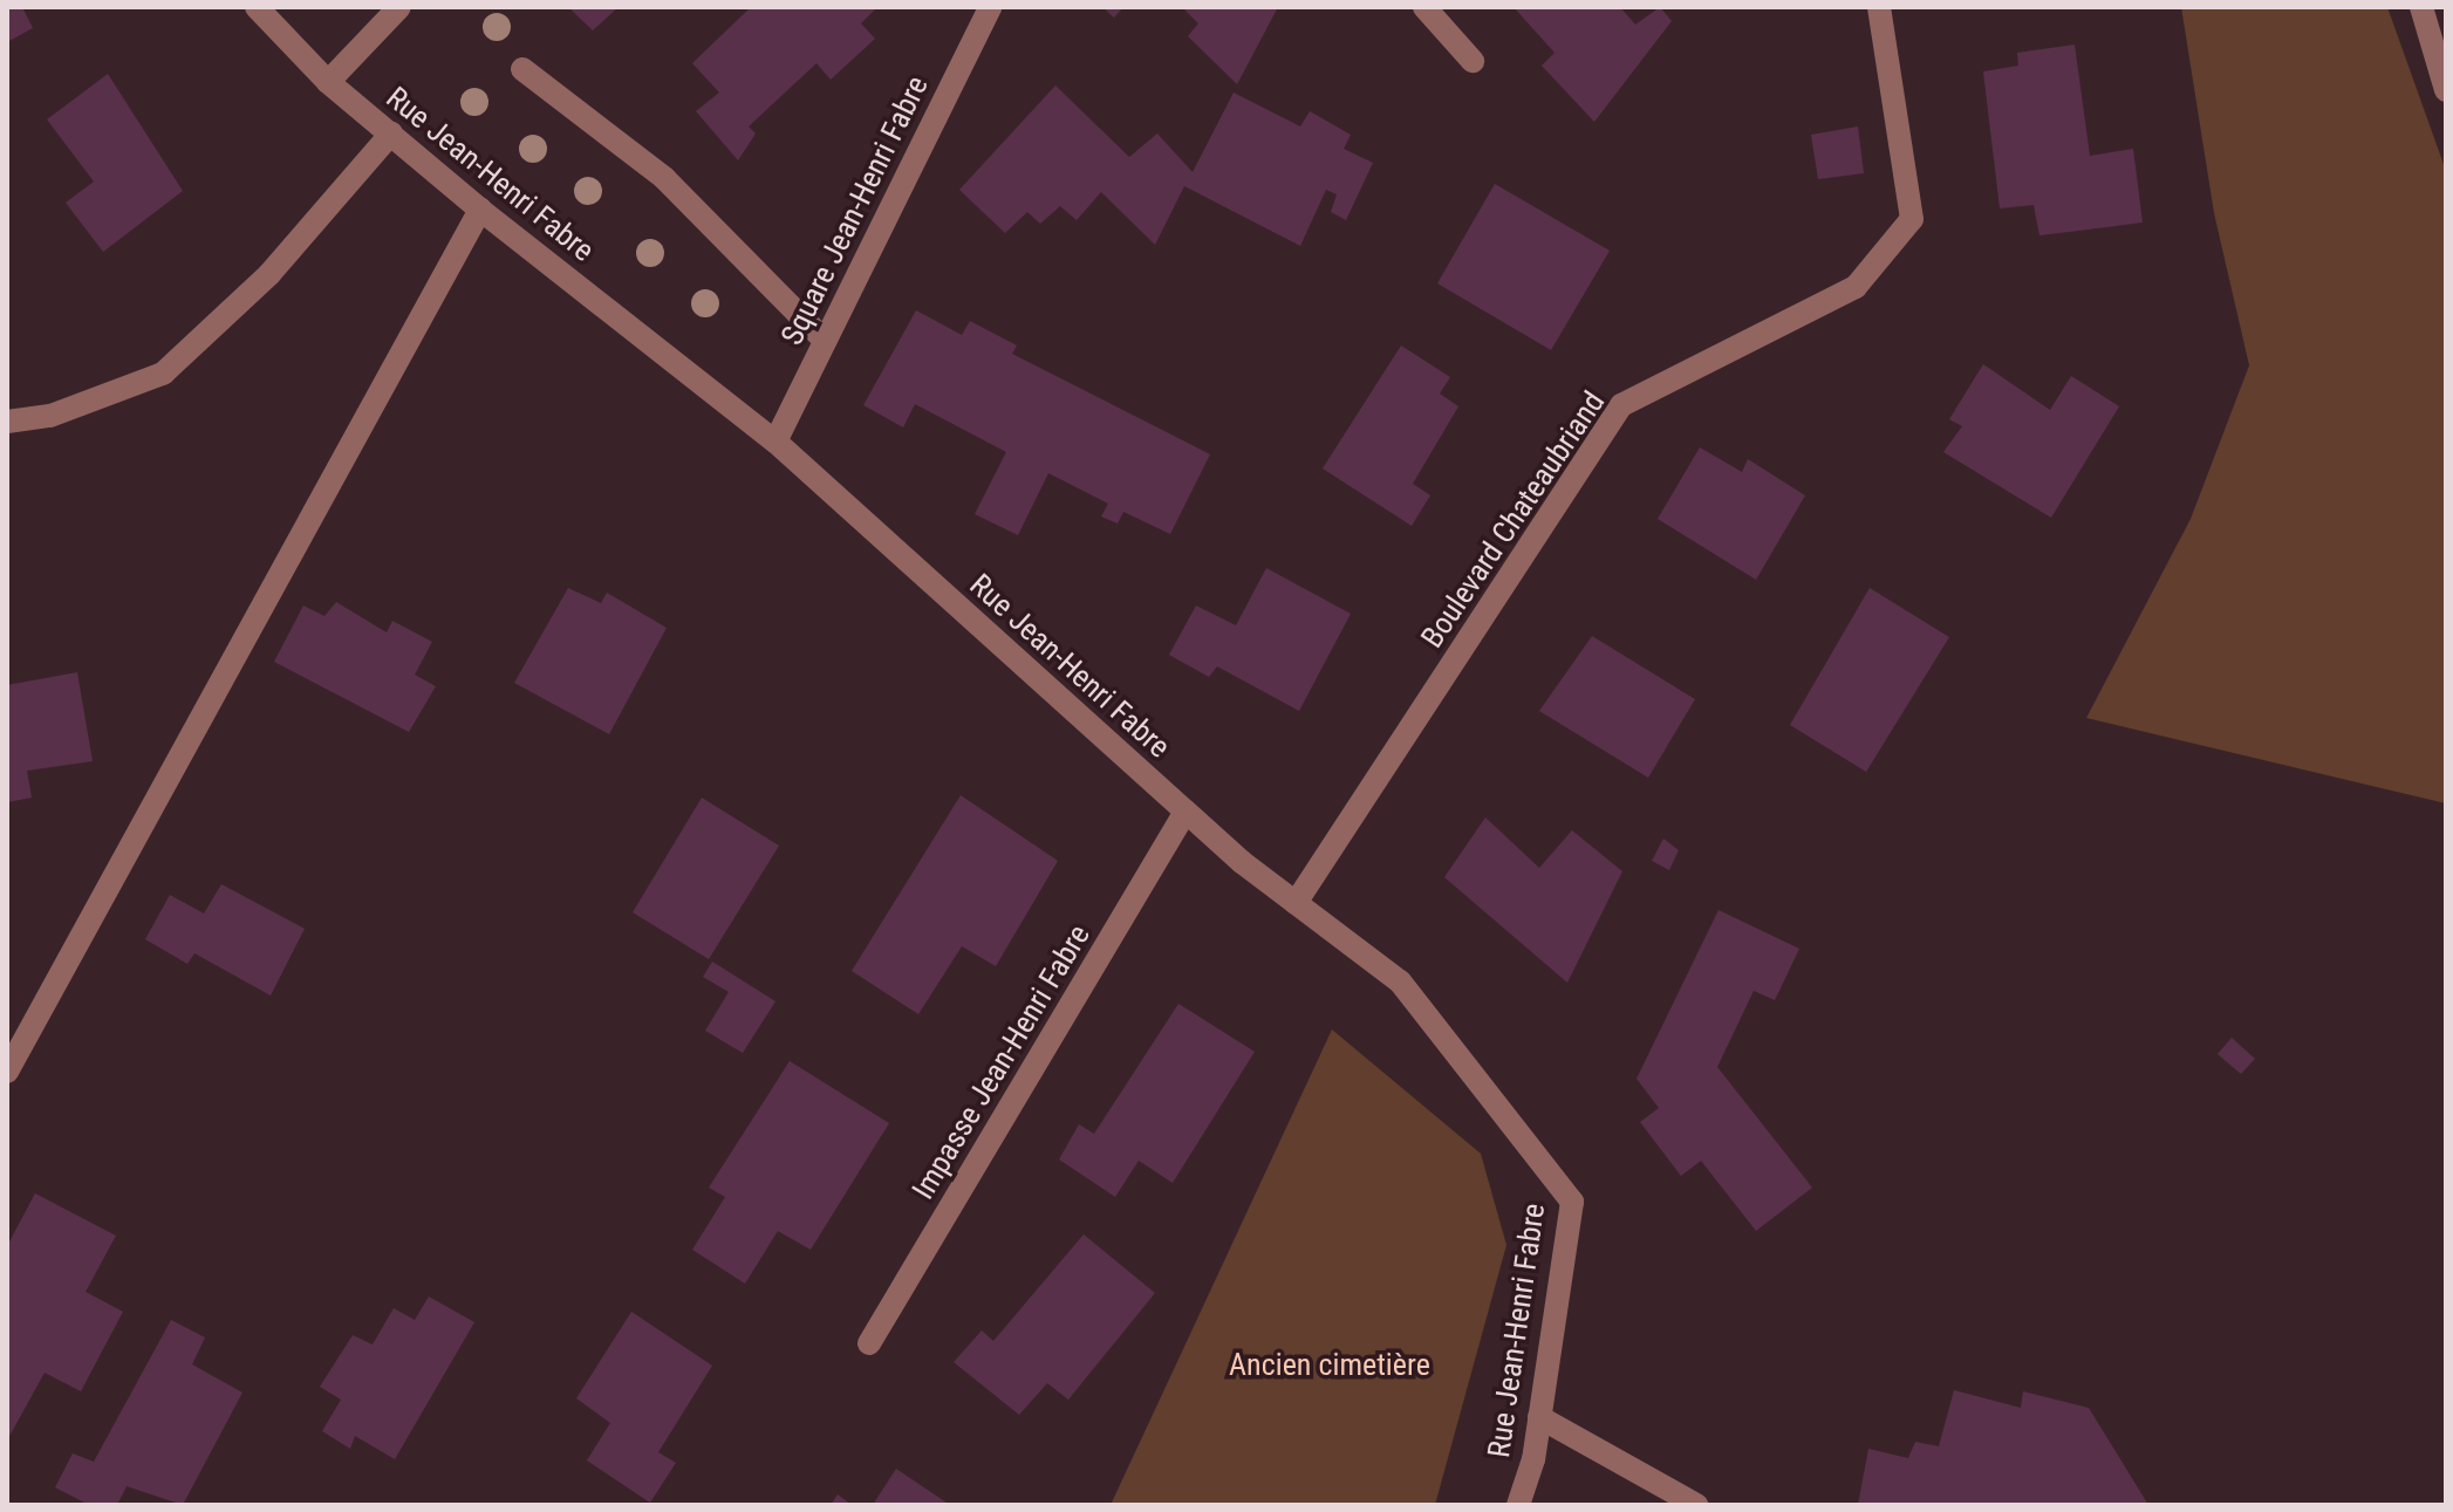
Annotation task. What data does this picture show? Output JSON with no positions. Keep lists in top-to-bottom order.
{
  "streets": {
    "street": [
      "Rue Jean-Henri Fabre",
      "Square Jean-Henri Fabre",
      "Boulevard Chateaubriand",
      "Impasse Jean-Henri Fabre"
    ]
  },
  "crossings": [
    ["Rue Jean-Henri Fabre", "Square Jean-Henri Fabre"],
    ["Rue Jean-Henri Fabre", "Boulevard Chateaubriand"],
    ["Rue Jean-Henri Fabre", "Impasse Jean-Henri Fabre"]
  ],
  "parks": ["Ancien cimetière"]
}
